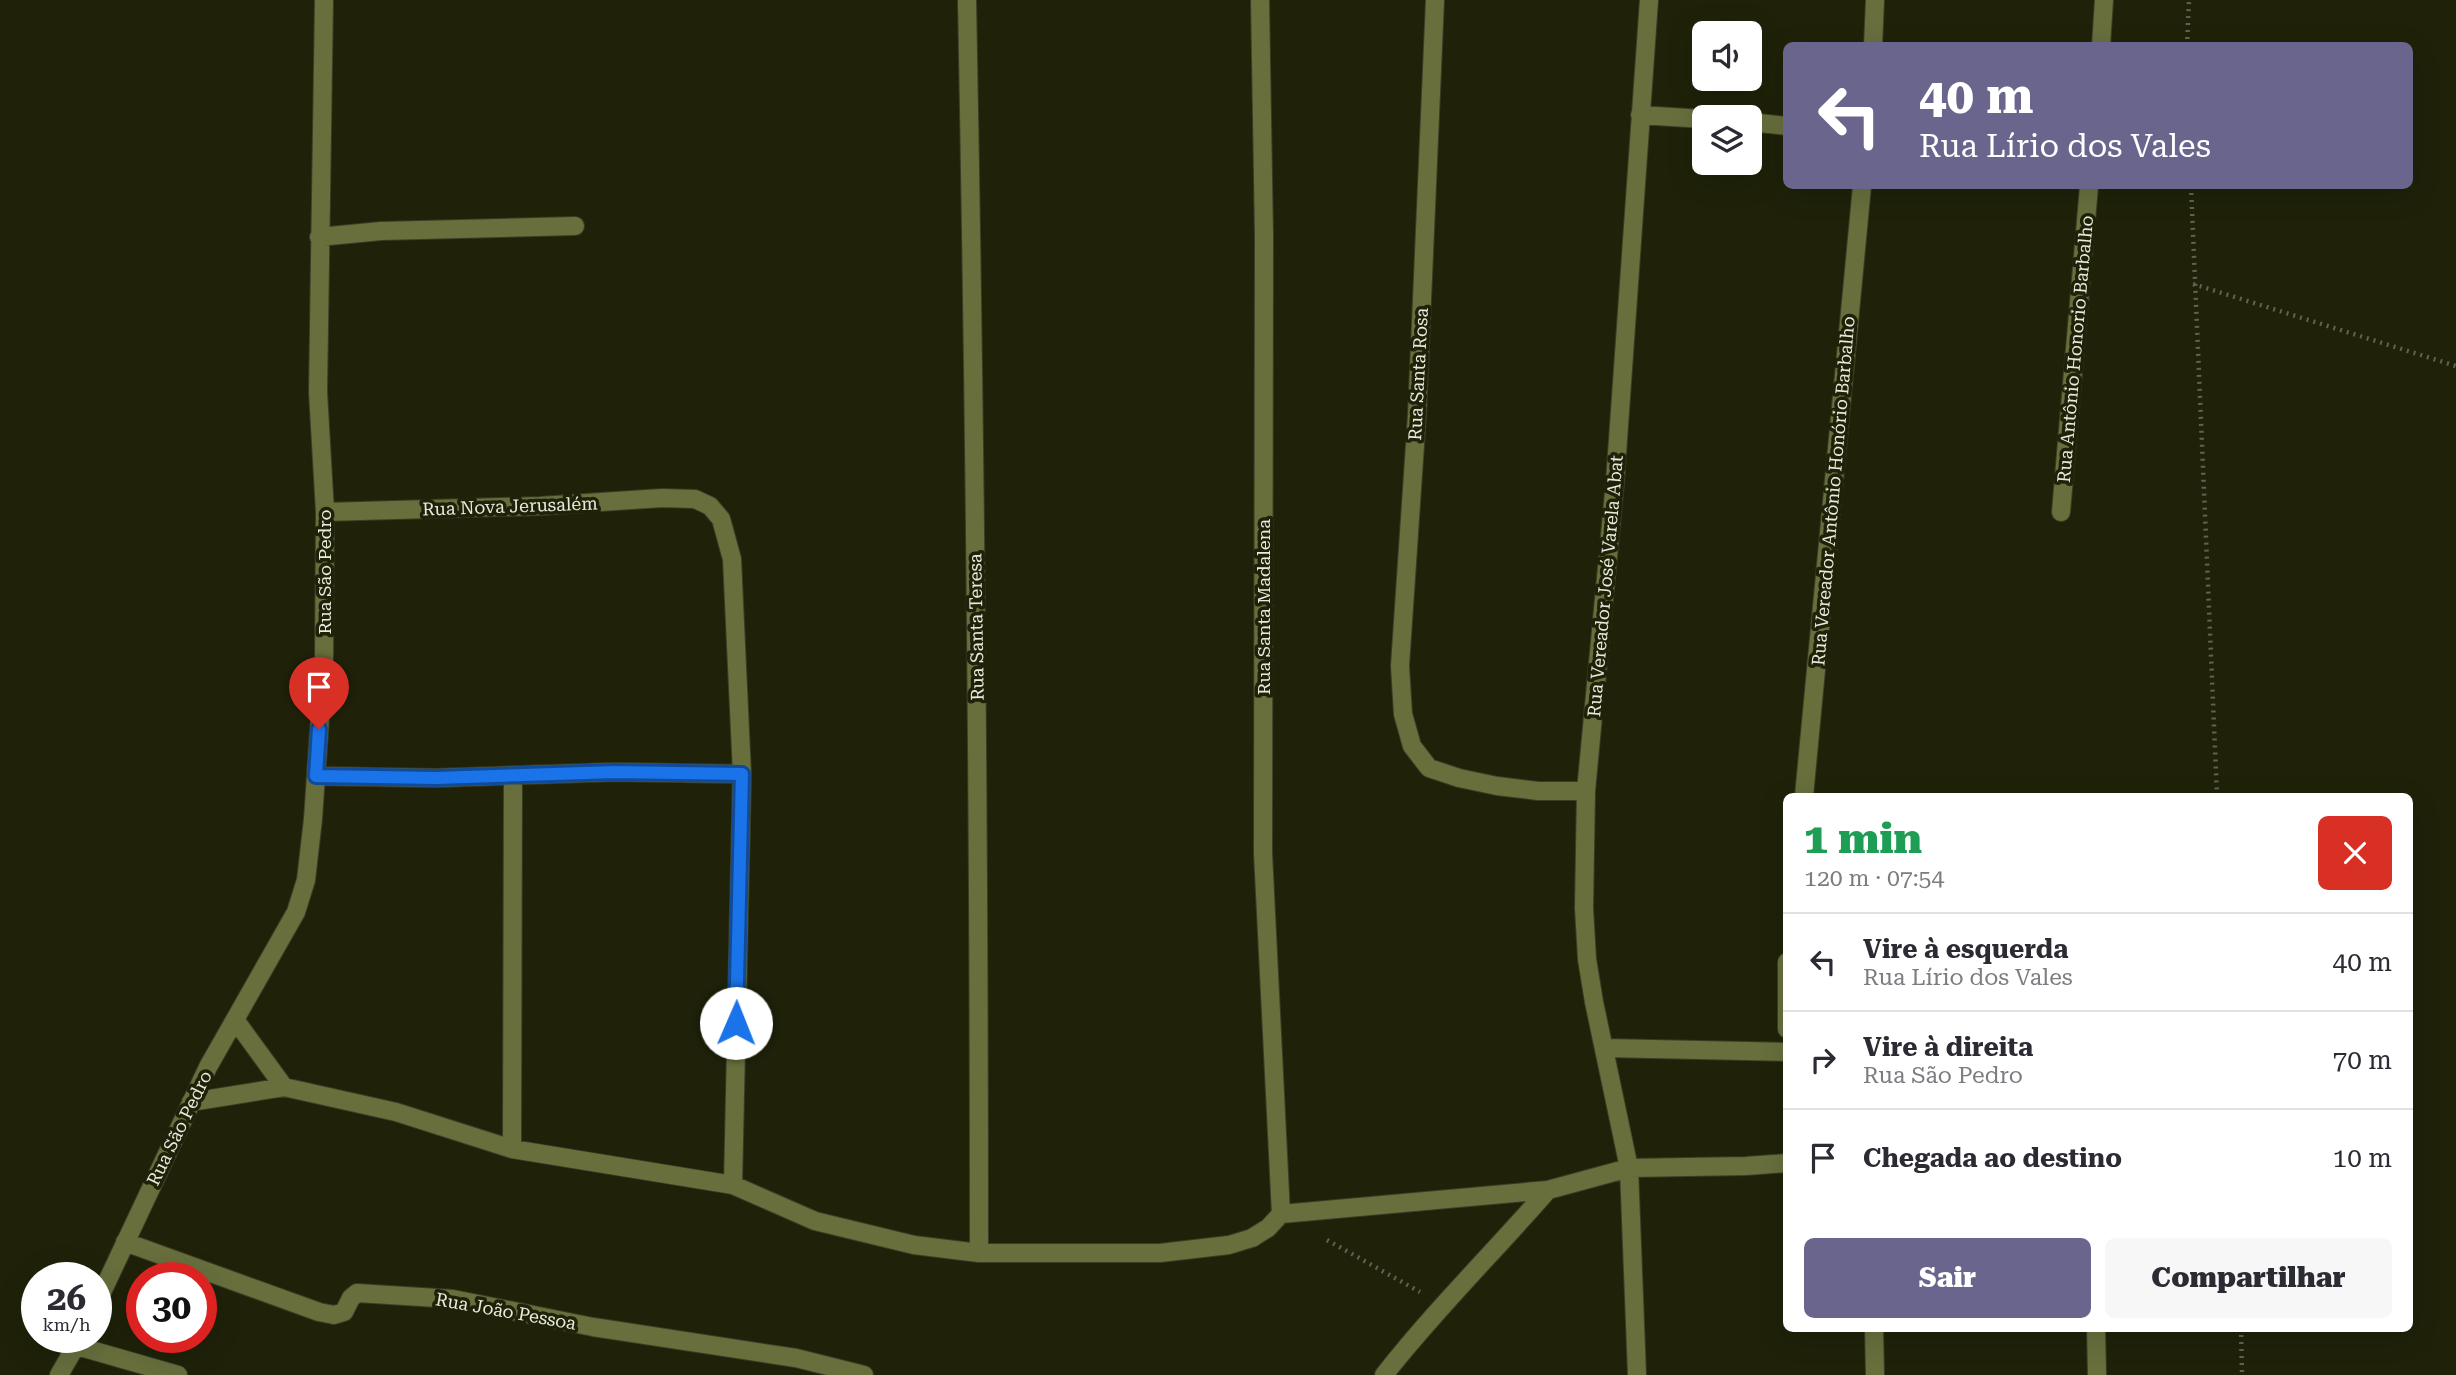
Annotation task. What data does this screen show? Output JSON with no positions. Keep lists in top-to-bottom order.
{
  "streets": {
    "street": [
      "Rua Antônio Honorio Barbalho",
      "Rua Santa Rosa",
      "Rua Vereador Antônio Honório Barbalho",
      "Rua Nova Jerusalém",
      "Rua São Pedro",
      "Rua Vereador José Varela Abat",
      "Rua Santa Madalena",
      "Rua Santa Teresa",
      "Rua João Pessoa"
    ]
  },
  "crossings": [
    ["Rua Santa Rosa", "Rua Vereador José Varela Abat"],
    ["Rua Nova Jerusalém", "Rua São Pedro"],
    ["Rua São Pedro", "Rua João Pessoa"]
  ],
  "page": {
    "turn": ["40 m", "Rua Lírio dos Vales"],
    "heading": ["1 min", "120 m · 07:54"],
    "list": [
      {
        "name": "Vire à esquerda",
        "note": "Rua Lírio dos Vales",
        "value": "40 m"
      },
      {
        "name": "Vire à direita",
        "note": "Rua São Pedro",
        "value": "70 m"
      },
      {
        "name": "Chegada ao destino",
        "value": "10 m"
      }
    ],
    "buttons": ["Sair", "Compartilhar"],
    "speed": "26 km/h",
    "limit": "30"
  }
}
